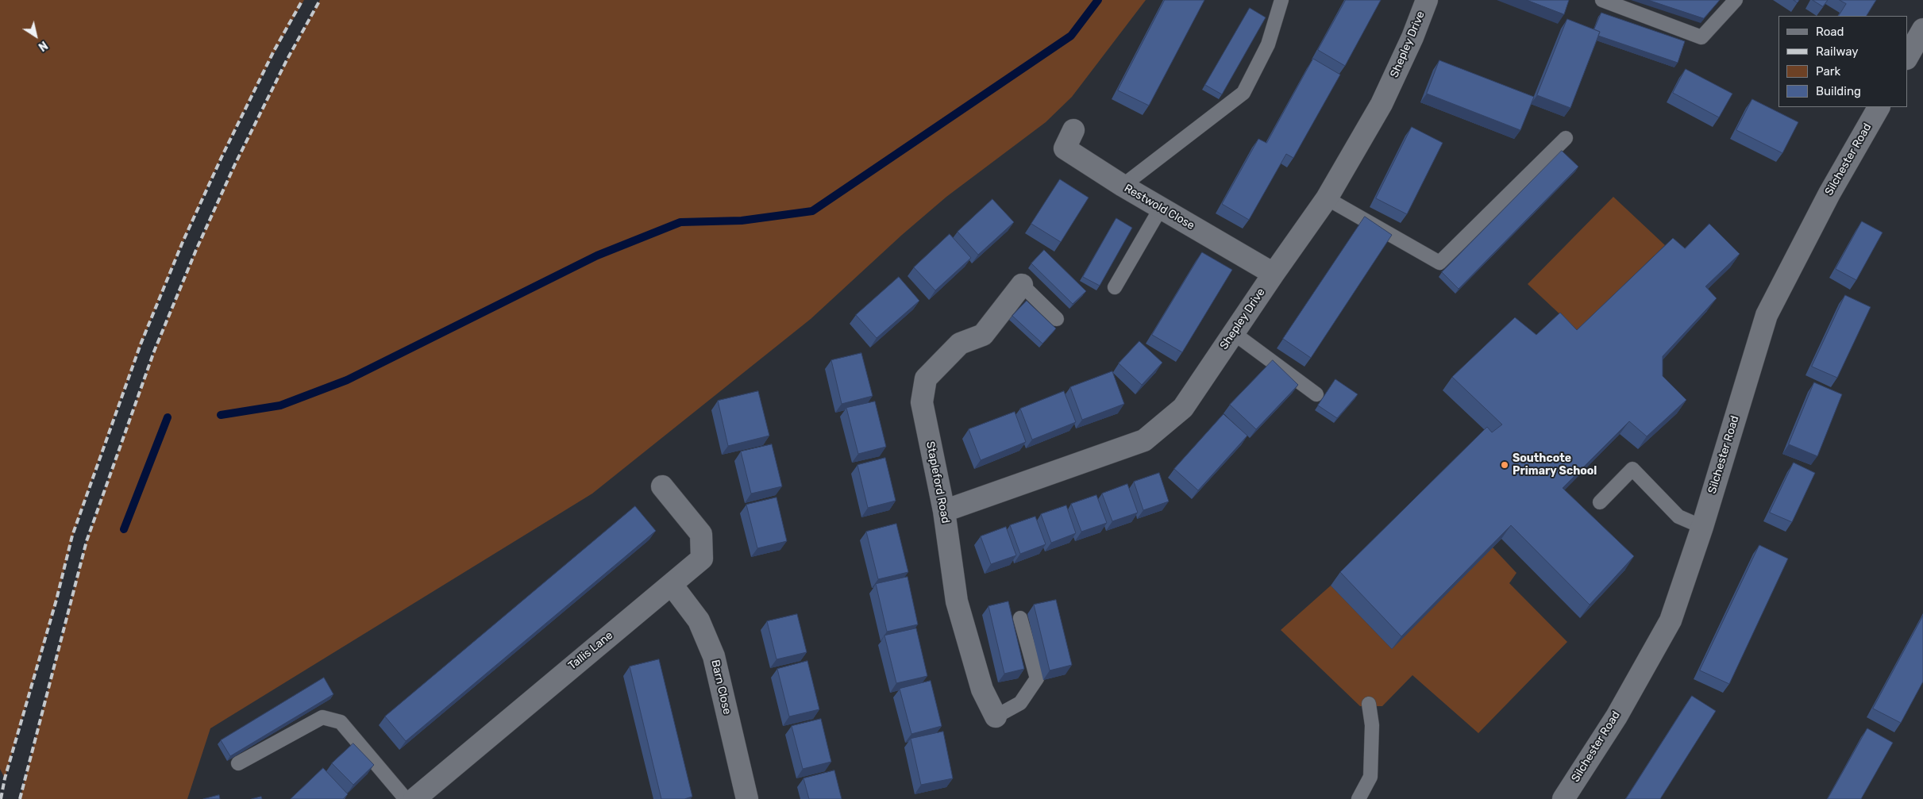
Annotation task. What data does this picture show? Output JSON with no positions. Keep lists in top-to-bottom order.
{
  "streets": {
    "street": [
      "Shepley Drive",
      "Silchester Road",
      "Restwold Close",
      "Stapleford Road",
      "Tallis Lane",
      "Barn Close"
    ]
  },
  "crossings": [
    ["Shepley Drive", "Restwold Close"],
    ["Shepley Drive", "Stapleford Road"],
    ["Tallis Lane", "Barn Close"]
  ],
  "places": ["Southcote Primary School"],
  "legend": [
    "Road",
    "Railway",
    "Park",
    "Building"
  ],
  "north": "bottom right"
}
